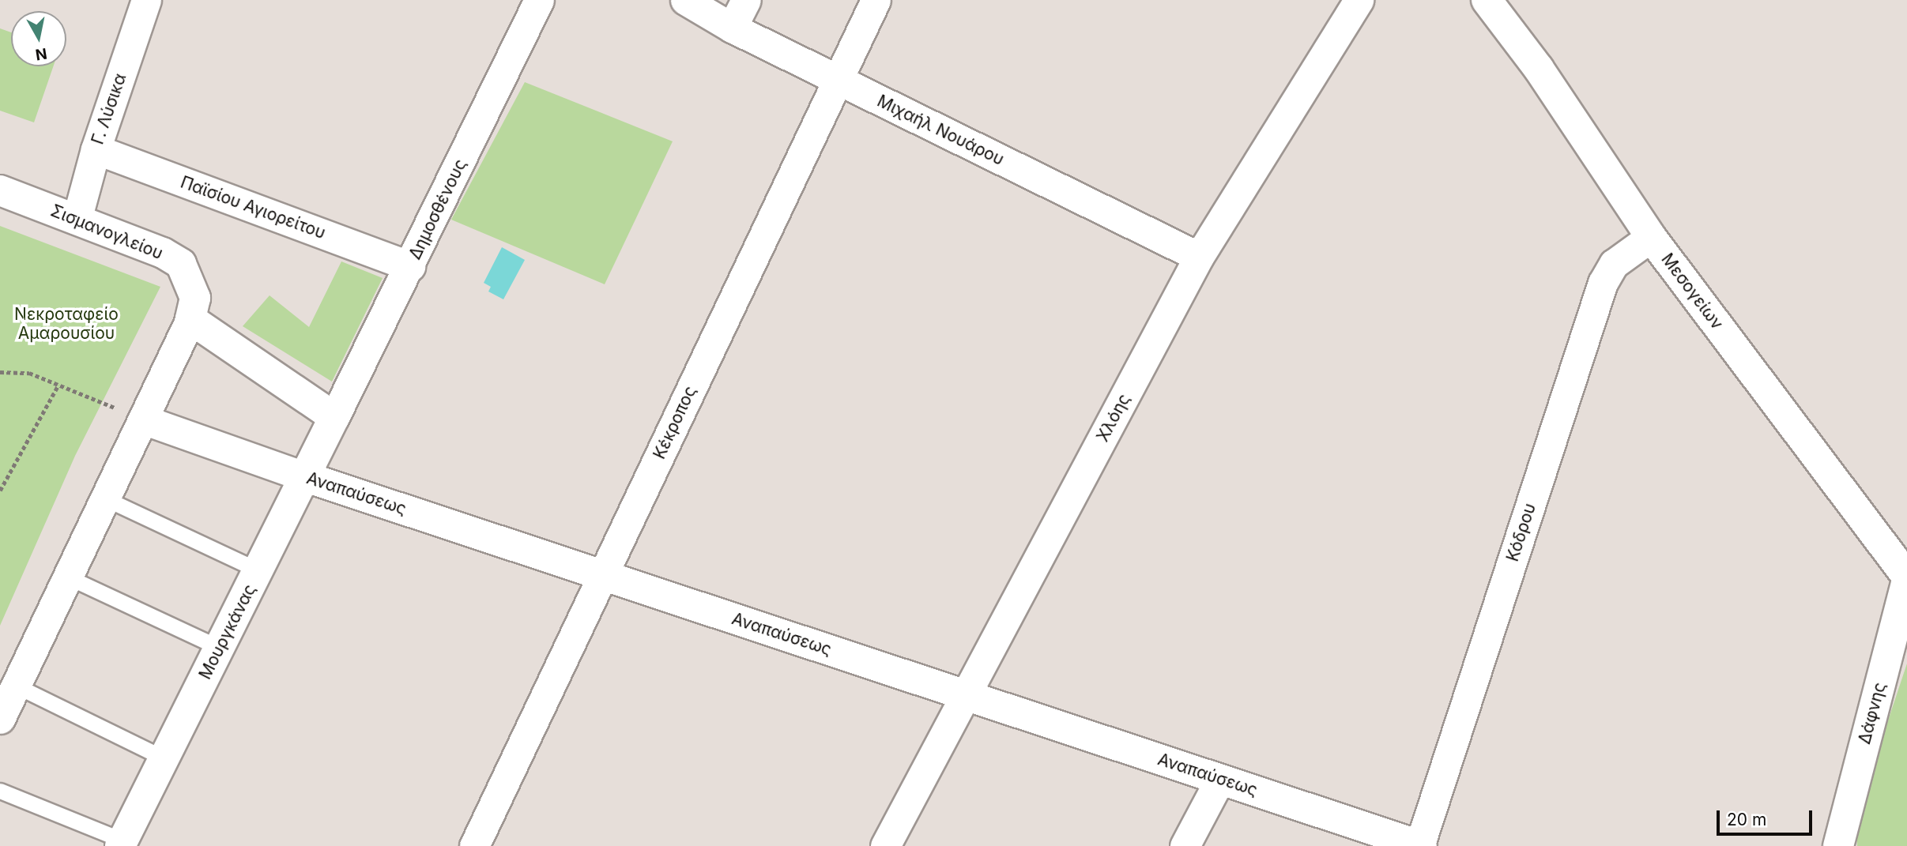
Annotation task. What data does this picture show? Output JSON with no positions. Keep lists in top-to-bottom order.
{
  "streets": {
    "street": [
      "Γ. Λύσικα",
      "Μιχαήλ Νουάρου",
      "Παϊσίου Αγιορείτου",
      "Δημοσθένους",
      "Σισμανογλείου",
      "Μεσογείων",
      "Χλόης",
      "Κέκροπος",
      "Αναπαύσεως",
      "Κόδρου",
      "Μουργκάνας",
      "Δάφνης"
    ]
  },
  "crossings": [
    ["Γ. Λύσικα", "Παϊσίου Αγιορείτου"],
    ["Γ. Λύσικα", "Σισμανογλείου"],
    ["Μιχαήλ Νουάρου", "Χλόης"],
    ["Μιχαήλ Νουάρου", "Κέκροπος"],
    ["Παϊσίου Αγιορείτου", "Δημοσθένους"],
    ["Δημοσθένους", "Μουργκάνας"],
    ["Μεσογείων", "Κόδρου"],
    ["Χλόης", "Αναπαύσεως"],
    ["Κέκροπος", "Αναπαύσεως"],
    ["Αναπαύσεως", "Κόδρου"],
    ["Αναπαύσεως", "Μουργκάνας"]
  ],
  "parks": ["Νεκροταφείο Αμαρουσίου"],
  "scale_bar": "20 m",
  "north": "bottom"
}
